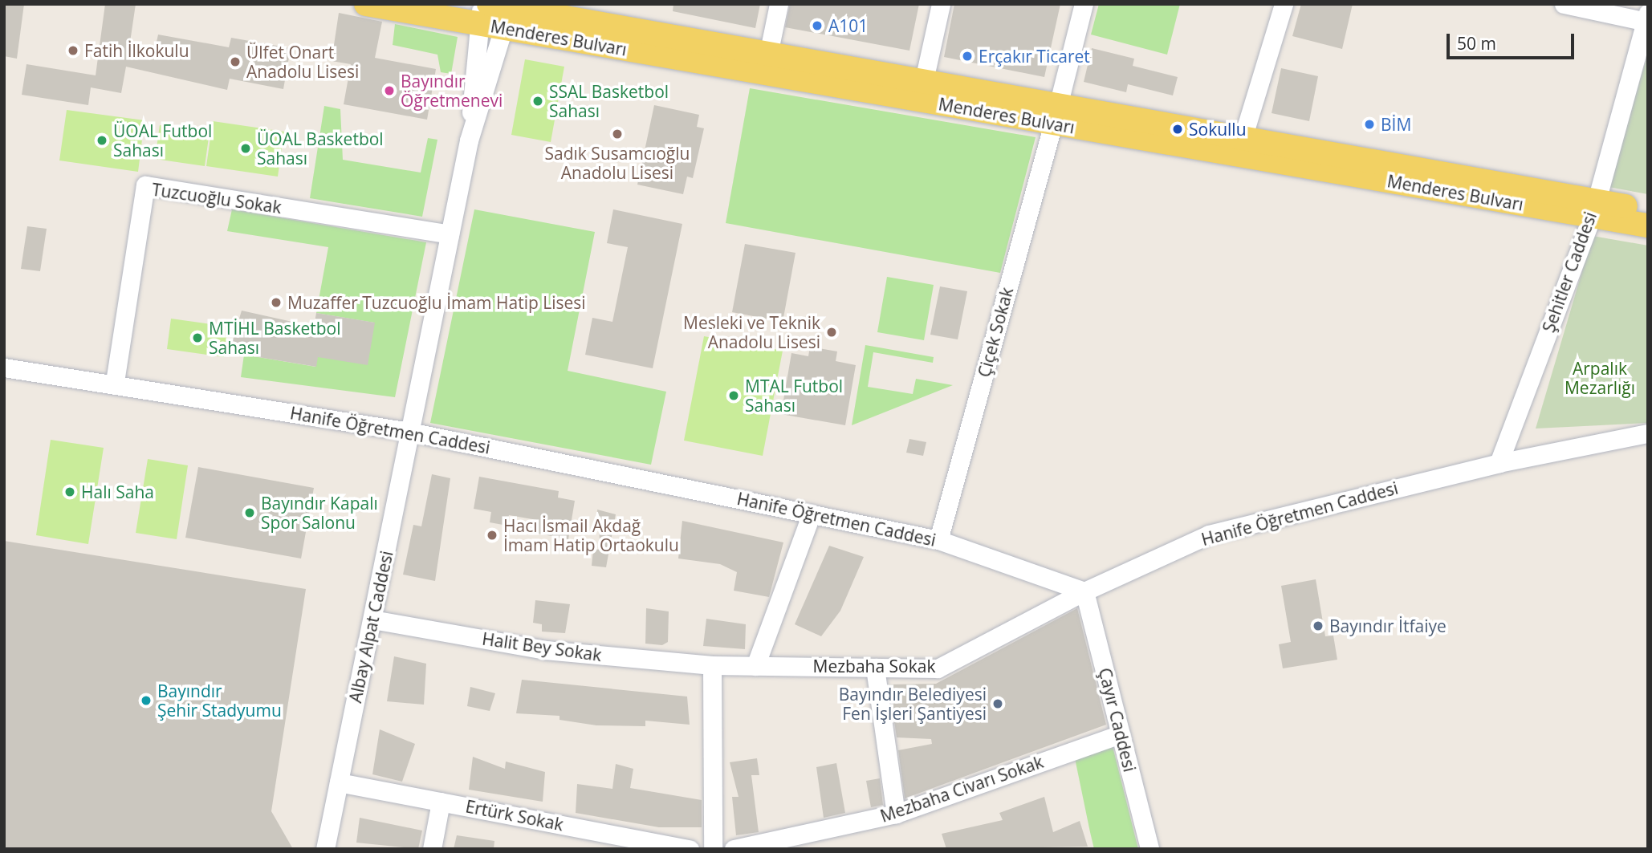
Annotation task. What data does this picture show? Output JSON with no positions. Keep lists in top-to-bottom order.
{
  "streets": {
    "main road": ["Menderes Bulvarı"],
    "street": [
      "Tuzcuoğlu Sokak",
      "Şehitler Caddesi",
      "Çiçek Sokak",
      "Hanife Öğretmen Caddesi",
      "Albay Alpat Caddesi",
      "Halit Bey Sokak",
      "Mezbaha Sokak",
      "Çayır Caddesi",
      "Mezbaha Civarı Sokak",
      "Ertürk Sokak"
    ]
  },
  "crossings": [
    ["Menderes Bulvarı", "Şehitler Caddesi"],
    ["Menderes Bulvarı", "Çiçek Sokak"],
    ["Menderes Bulvarı", "Albay Alpat Caddesi"],
    ["Tuzcuoğlu Sokak", "Hanife Öğretmen Caddesi"],
    ["Tuzcuoğlu Sokak", "Albay Alpat Caddesi"],
    ["Şehitler Caddesi", "Hanife Öğretmen Caddesi"],
    ["Çiçek Sokak", "Hanife Öğretmen Caddesi"],
    ["Hanife Öğretmen Caddesi", "Albay Alpat Caddesi"],
    ["Hanife Öğretmen Caddesi", "Mezbaha Sokak"],
    ["Hanife Öğretmen Caddesi", "Çayır Caddesi"],
    ["Albay Alpat Caddesi", "Halit Bey Sokak"],
    ["Albay Alpat Caddesi", "Ertürk Sokak"],
    ["Halit Bey Sokak", "Mezbaha Sokak"],
    ["Mezbaha Sokak", "Çayır Caddesi"],
    ["Çayır Caddesi", "Mezbaha Civarı Sokak"]
  ],
  "parks": ["Arpalık Mezarlığı"],
  "places": [
    "A101",
    "Fatih İlkokulu",
    "Erçakır Ticaret",
    "Ülfet Onart Anadolu Lisesi",
    "Bayındır Öğretmenevi",
    "SSAL Basketbol Sahası",
    "BİM",
    "Sokullu",
    "Sadık Susamcıoğlu Anadolu Lisesi",
    "ÜOAL Futbol Sahası",
    "ÜOAL Basketbol Sahası",
    "Muzaffer Tuzcuoğlu İmam Hatip Lisesi",
    "Mesleki ve Teknik Anadolu Lisesi",
    "MTİHL Basketbol Sahası",
    "MTAL Futbol Sahası",
    "Halı Saha",
    "Bayındır Kapalı Spor Salonu",
    "Hacı İsmail Akdağ İmam Hatip Ortaokulu",
    "Bayındır İtfaiye",
    "Bayındır Şehir Stadyumu",
    "Bayındır Belediyesi Fen İşleri Şantiyesi"
  ],
  "scale_bar": "50 m"
}
